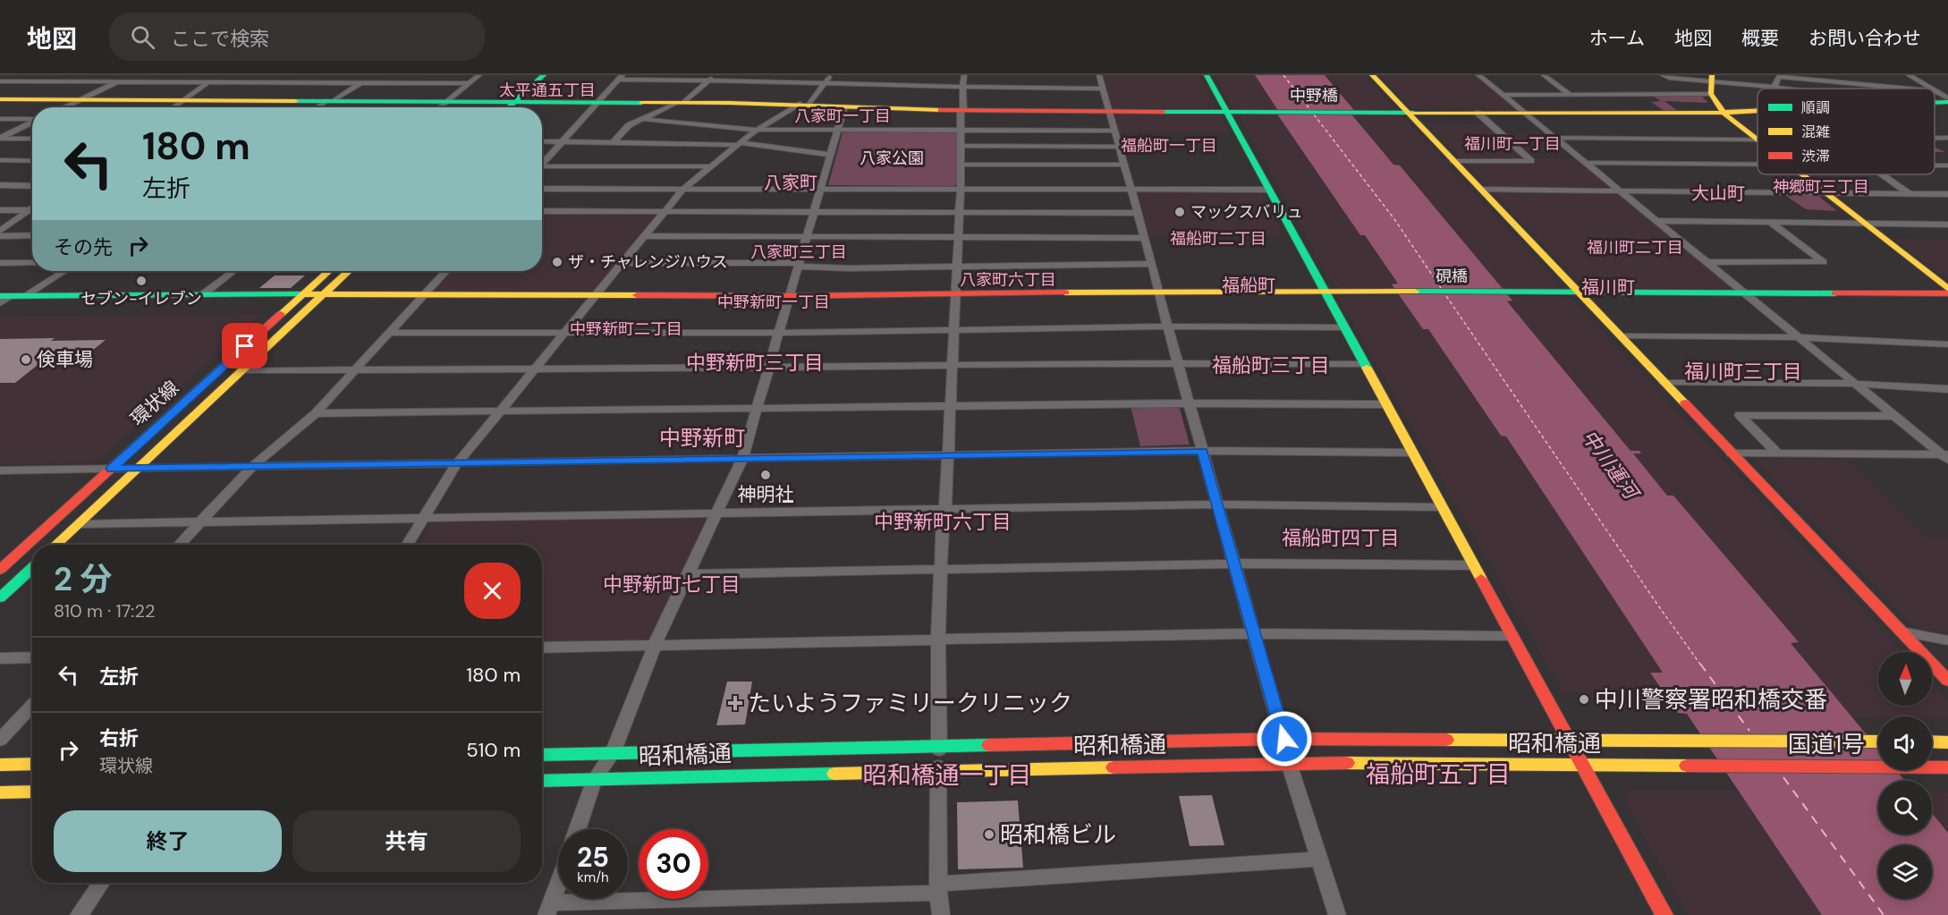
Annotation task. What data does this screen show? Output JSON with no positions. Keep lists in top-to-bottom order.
{
  "streets": {
    "main road": [
      "中野橋",
      "硯橋",
      "環状線",
      "昭和橋通",
      "国道1号"
    ]
  },
  "crossings": [
    ["硯橋", "環状線"],
    ["昭和橋通", "国道1号"]
  ],
  "districts": [
    "太平通五丁目",
    "八家町一丁目",
    "福川町一丁目",
    "福船町一丁目",
    "八家町",
    "神郷町三丁目",
    "大山町",
    "福船町二丁目",
    "福川町二丁目",
    "八家町三丁目",
    "八家町六丁目",
    "福船町",
    "福川町",
    "中野新町一丁目",
    "中野新町二丁目",
    "中野新町三丁目",
    "福船町三丁目",
    "福川町三丁目",
    "中野新町",
    "中野新町六丁目",
    "福船町四丁目",
    "中野新町七丁目",
    "福船町五丁目",
    "昭和橋通一丁目"
  ],
  "water": ["中川運河"],
  "parks": ["八家公園"],
  "places": {
    "other": [
      "マックスバリュ",
      "ザ・チャレンジハウス",
      "セブン-イレブン",
      "倹車場",
      "神明社",
      "中川警察署昭和橋交番",
      "昭和橋ビル"
    ],
    "health": ["たいようファミリークリニック"]
  },
  "legend": ["順調", "混雑", "渋滞"],
  "north": "top",
  "page": {
    "header": "地図",
    "search": "ここで検索",
    "nav": [
      "ホーム",
      "地図",
      "概要",
      "お問い合わせ"
    ],
    "turn": ["180 m", "左折"],
    "then": "その先",
    "heading": ["2 分", "810 m · 17:22"],
    "list": [
      {
        "name": "左折",
        "value": "180 m"
      },
      {
        "name": "右折",
        "note": "環状線",
        "value": "510 m"
      }
    ],
    "buttons": ["終了", "共有"],
    "speed": "25 km/h",
    "limit": "30"
  }
}
